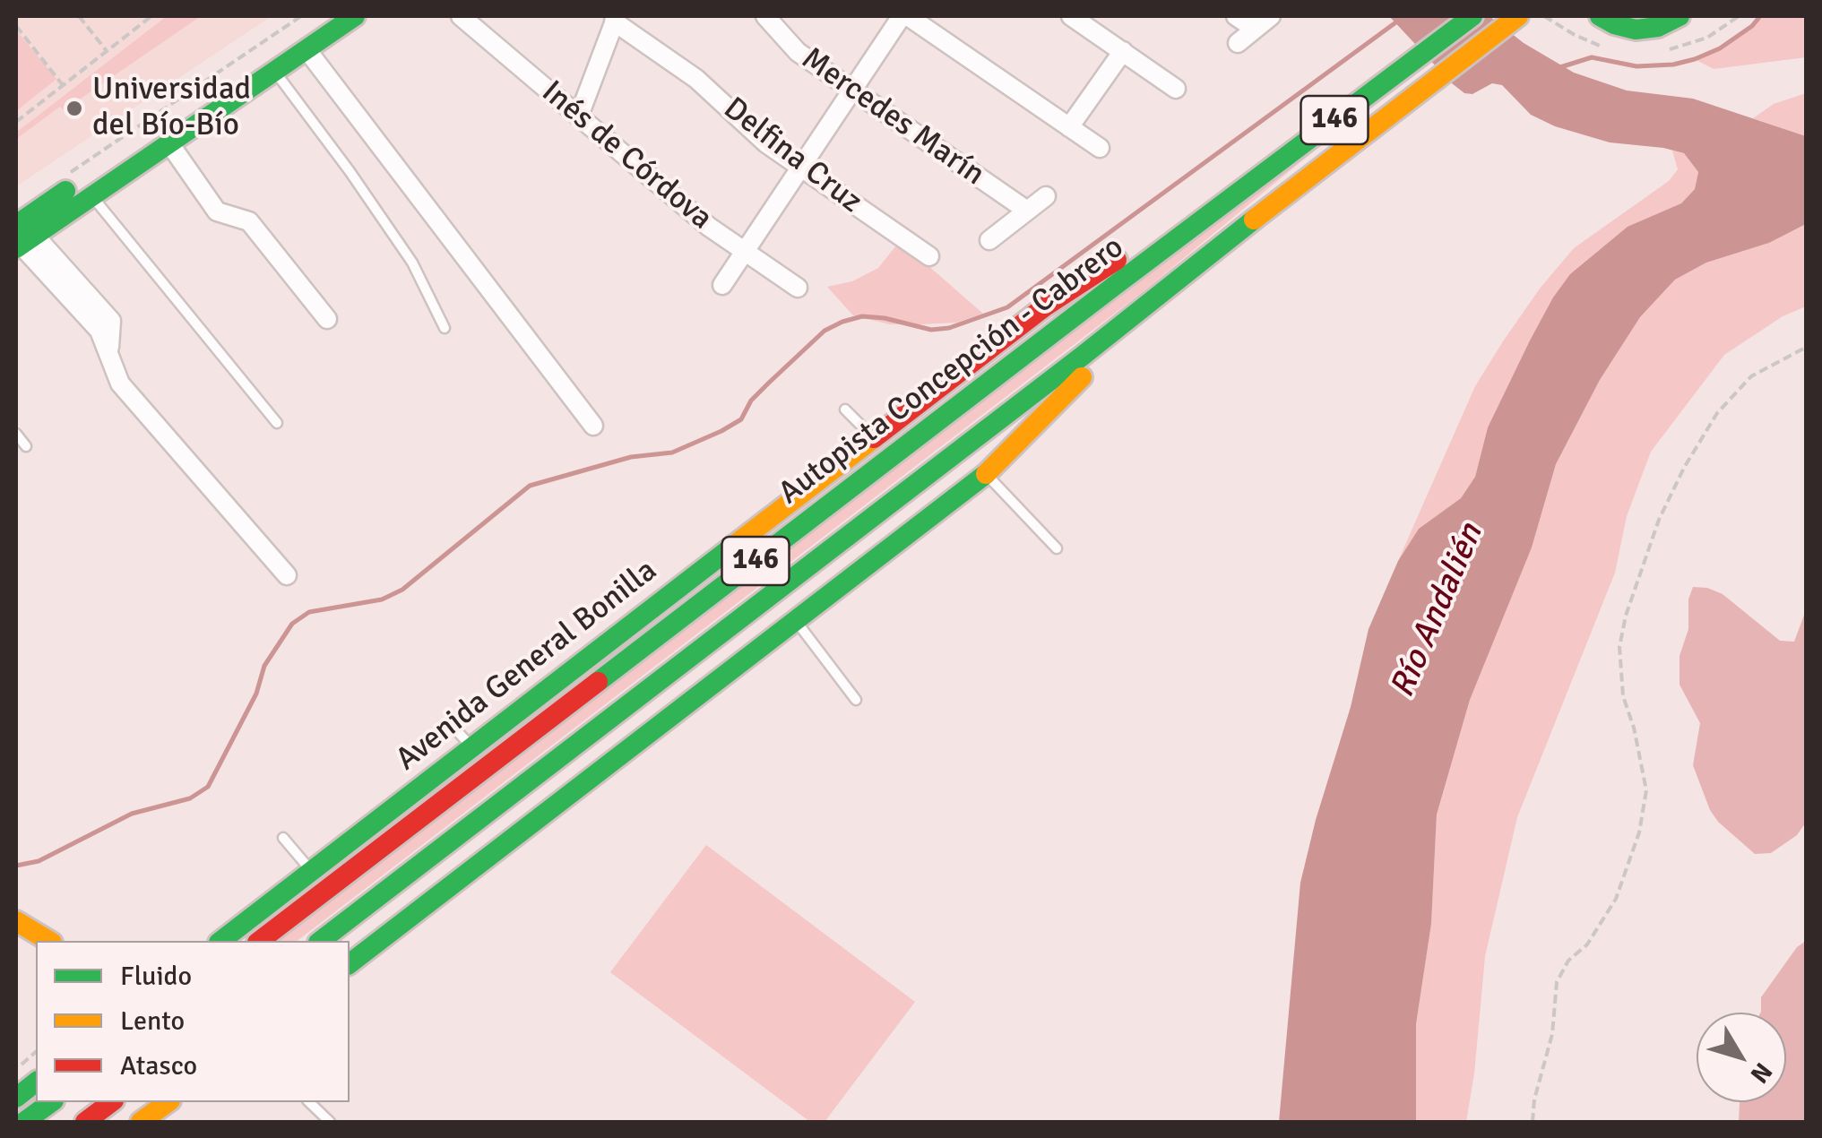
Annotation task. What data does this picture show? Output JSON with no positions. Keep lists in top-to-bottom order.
{
  "streets": {
    "main road": ["146", "Autopista Concepción - Cabrero", "Avenida General Bonilla"],
    "street": ["Mercedes Marín", "Inés de Córdova", "Delfina Cruz"]
  },
  "crossings": [
    ["Autopista Concepción - Cabrero", "Avenida General Bonilla"]
  ],
  "water": ["Río Andalién"],
  "places": ["Universidad del Bío-Bío"],
  "legend": ["Fluido", "Lento", "Atasco"],
  "north": "bottom right"
}
